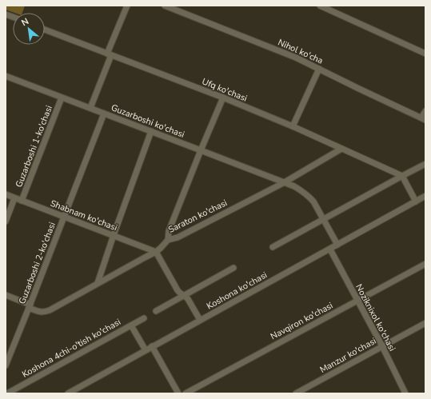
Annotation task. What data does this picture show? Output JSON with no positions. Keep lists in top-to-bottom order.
{
  "streets": {
    "street": [
      "Nihol ko'cha",
      "Ufq ko'chasi",
      "Guzarboshi ko'chasi",
      "Guzarboshi 1-ko'chasi",
      "Shabnam ko'chasi",
      "Saraton ko'chasi",
      "Guzarboshi 2-ko'chasi",
      "Koshona ko'chasi",
      "Noziknixol ko'chasi",
      "Navqiron ko'chasi",
      "Koshona 4chi-o'tish ko'chasi",
      "Manzur ko'chasi"
    ]
  },
  "crossings": [
    ["Ufq ko'chasi", "Saraton ko'chasi"],
    ["Guzarboshi ko'chasi", "Guzarboshi 1-ko'chasi"],
    ["Guzarboshi ko'chasi", "Saraton ko'chasi"],
    ["Guzarboshi ko'chasi", "Guzarboshi 2-ko'chasi"],
    ["Guzarboshi 1-ko'chasi", "Shabnam ko'chasi"],
    ["Shabnam ko'chasi", "Saraton ko'chasi"],
    ["Shabnam ko'chasi", "Guzarboshi 2-ko'chasi"],
    ["Saraton ko'chasi", "Guzarboshi 2-ko'chasi"],
    ["Koshona ko'chasi", "Noziknixol ko'chasi"],
    ["Noziknixol ko'chasi", "Navqiron ko'chasi"],
    ["Noziknixol ko'chasi", "Manzur ko'chasi"]
  ],
  "north": "top left"
}
